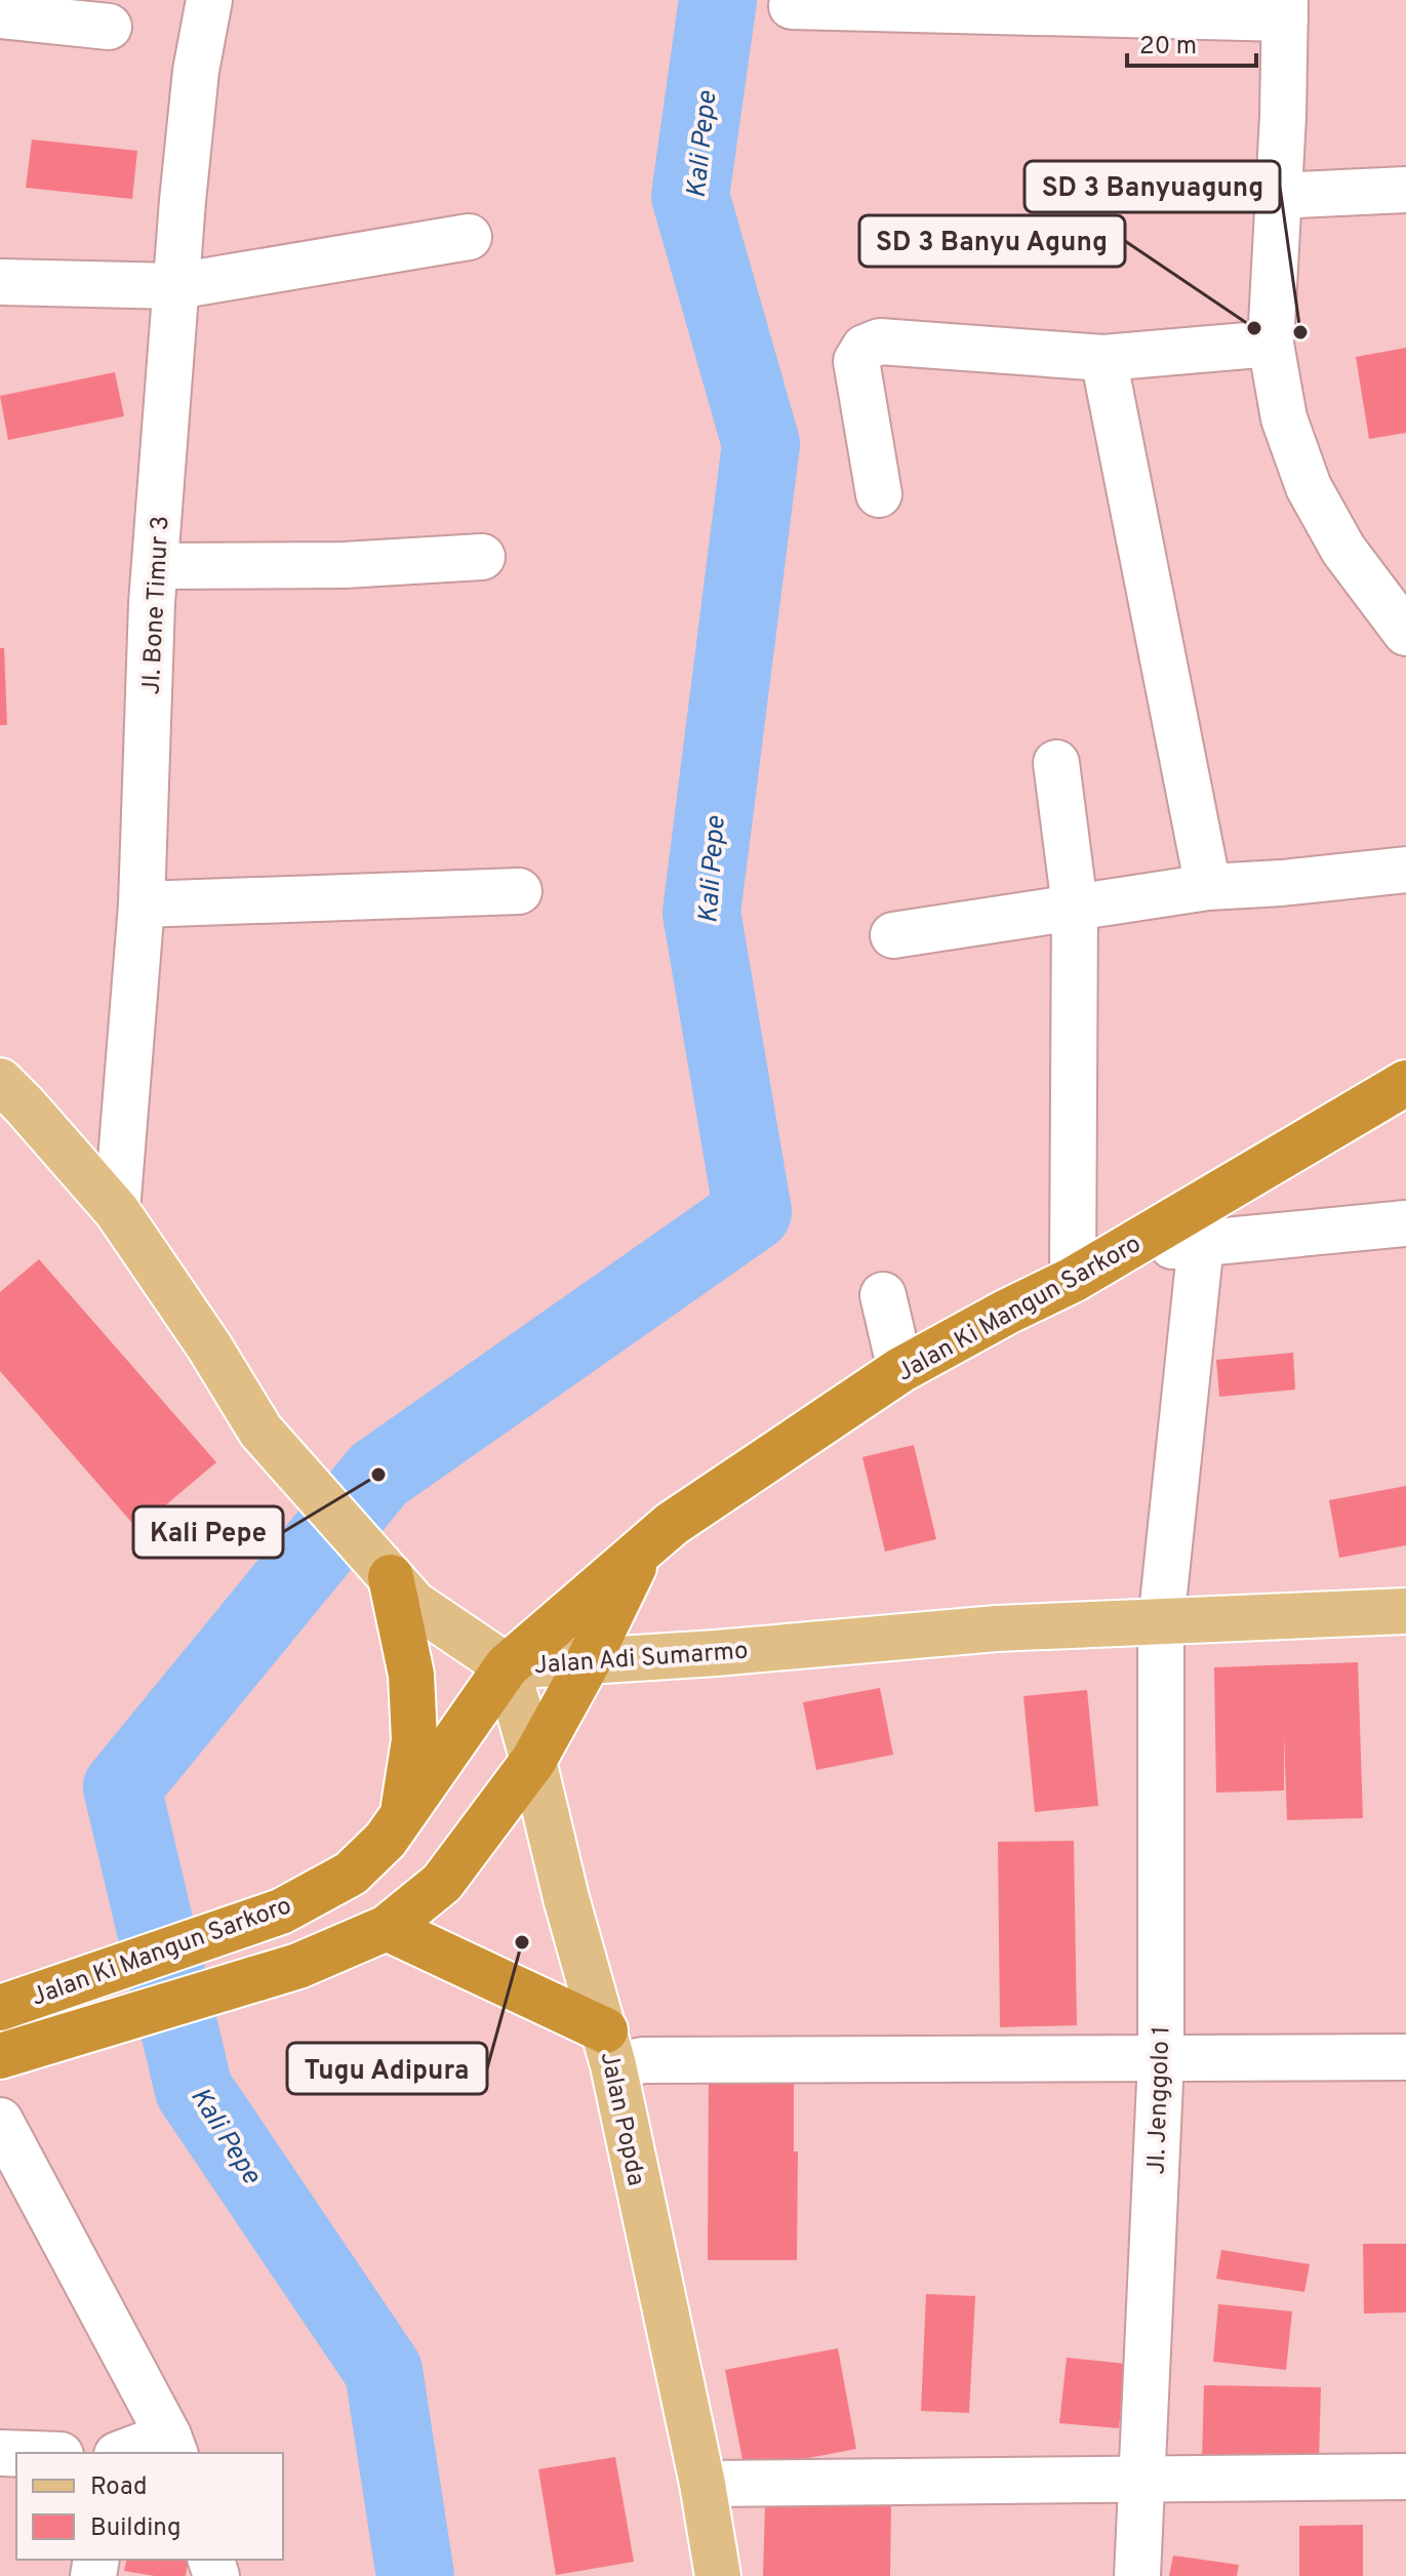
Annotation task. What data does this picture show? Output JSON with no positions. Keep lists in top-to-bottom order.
{
  "streets": {
    "highway": ["Jalan Ki Mangun Sarkoro"],
    "main road": ["Jalan Adi Sumarmo", "Jalan Popda"],
    "street": ["Jl. Bone Timur 3", "Jl. Jenggolo 1"]
  },
  "crossings": [
    ["Jl. Bone Timur 3", "Jalan Adi Sumarmo"],
    ["Jalan Ki Mangun Sarkoro", "Jalan Adi Sumarmo"],
    ["Jalan Ki Mangun Sarkoro", "Jalan Popda"],
    ["Jalan Adi Sumarmo", "Jl. Jenggolo 1"],
    ["Jalan Adi Sumarmo", "Jalan Popda"]
  ],
  "water": ["Kali Pepe"],
  "places": [
    "SD 3 Banyu Agung",
    "SD 3 Banyuagung",
    "Kali Pepe",
    "Tugu Adipura"
  ],
  "legend": ["Road", "Building"],
  "scale_bar": "20 m"
}
